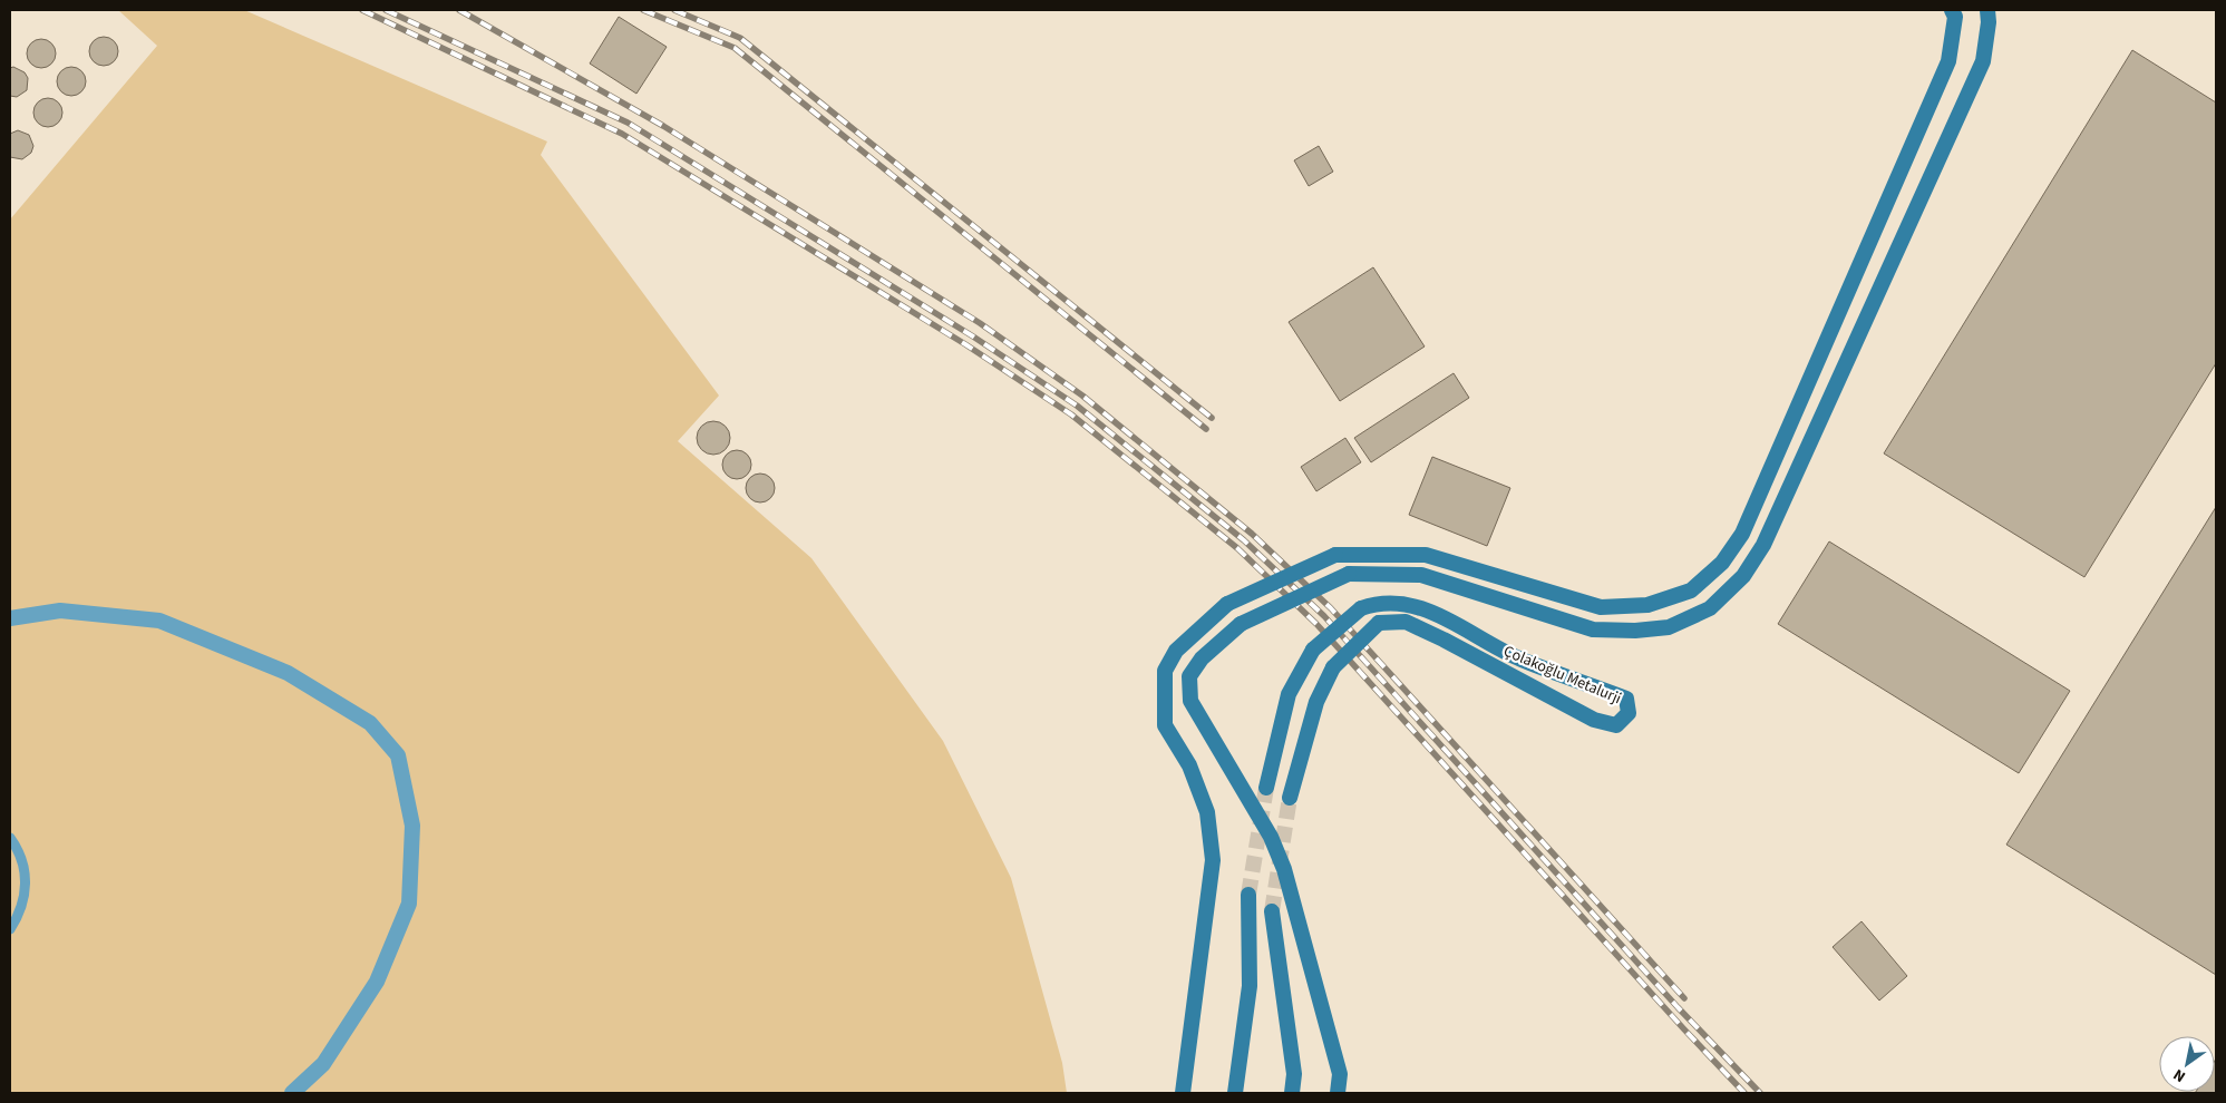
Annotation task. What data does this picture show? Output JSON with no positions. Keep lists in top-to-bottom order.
{
  "streets": {
    "main road": ["Çolakoğlu Metalurji"]
  },
  "north": "bottom left"
}
